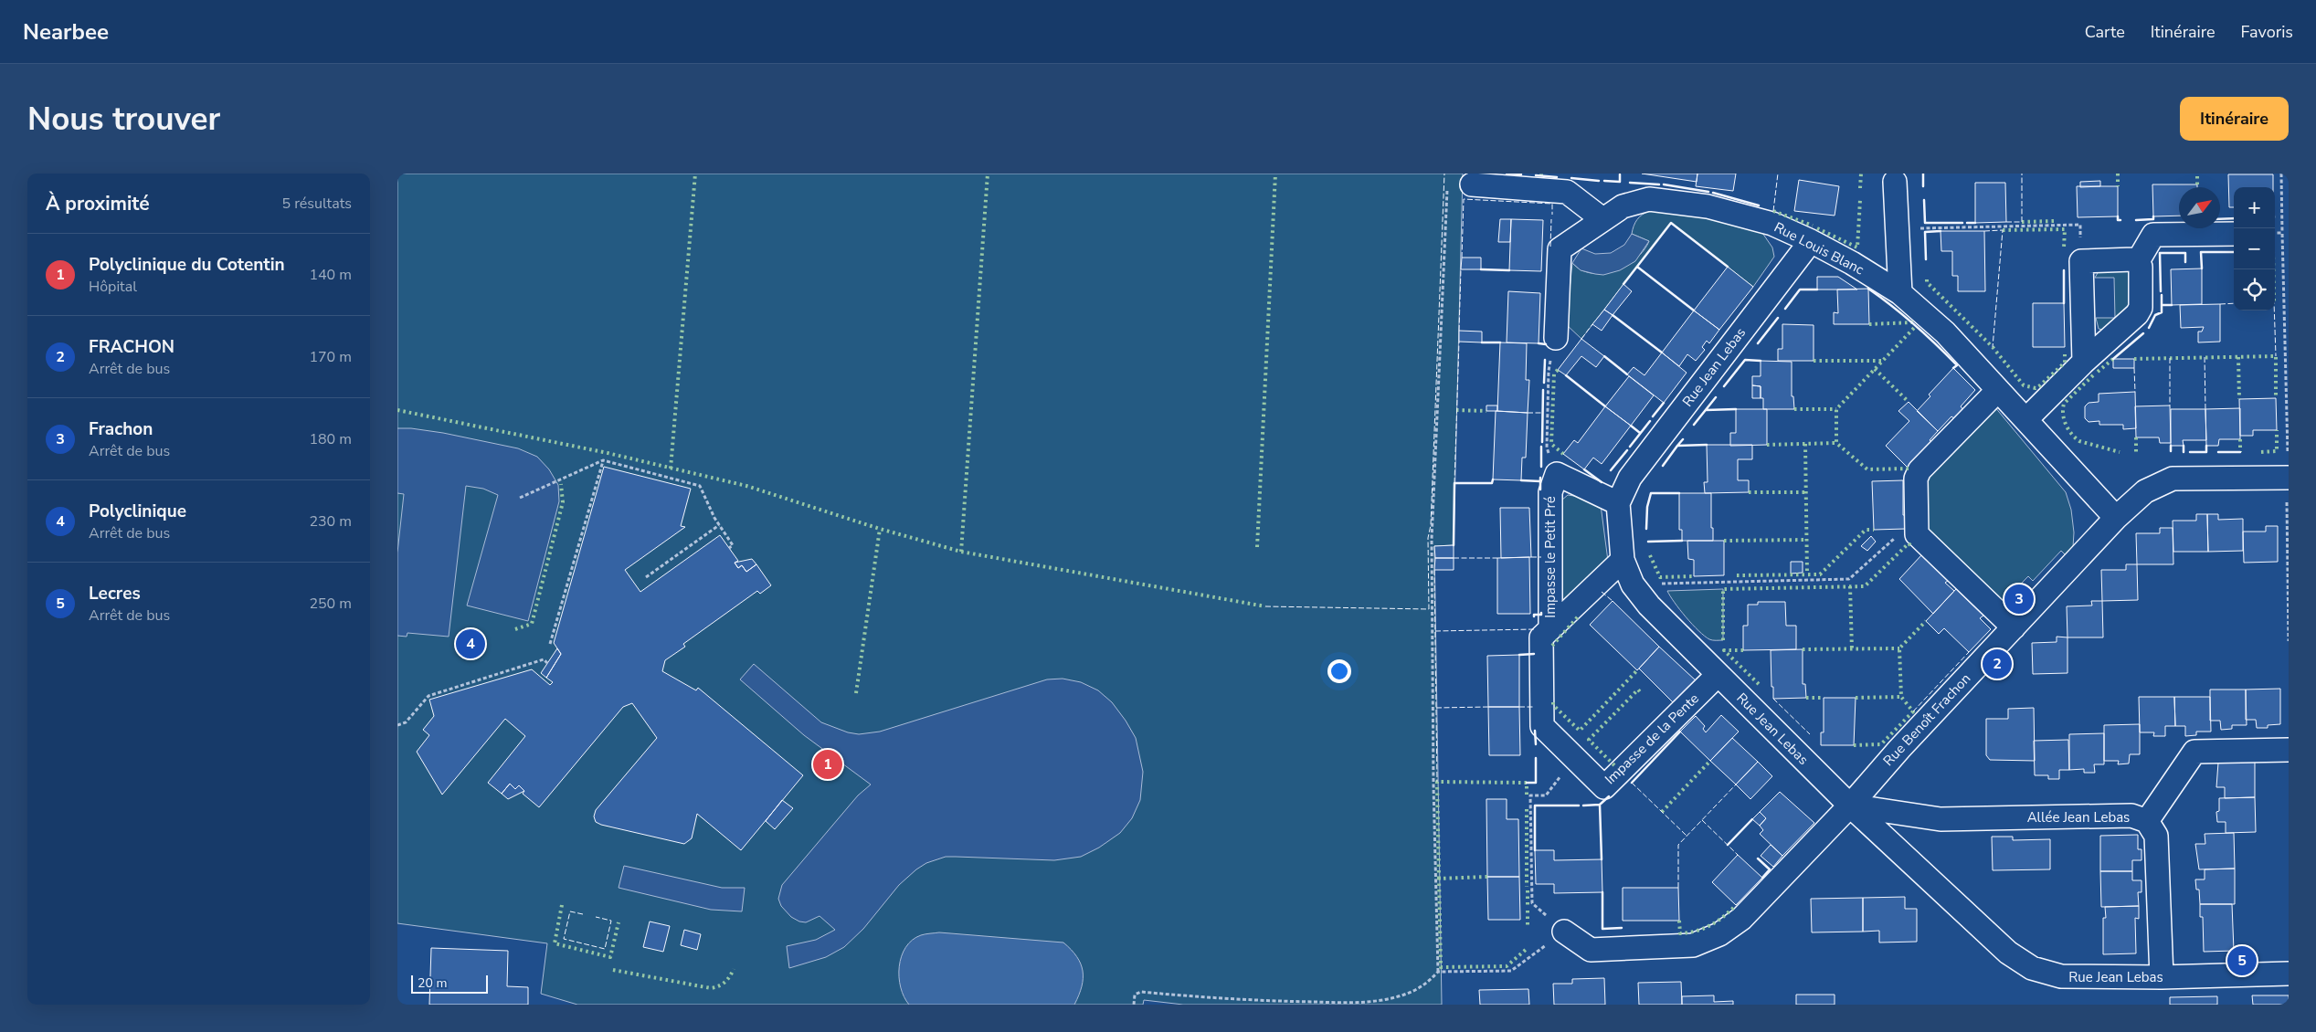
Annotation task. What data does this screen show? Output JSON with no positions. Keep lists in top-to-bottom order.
{
  "streets": {
    "street": [
      "Rue Louis Blanc",
      "Rue Jean Lebas",
      "Impasse le Petit Pré",
      "Rue Benoît Frachon",
      "Impasse de la Pente",
      "Allée Jean Lebas"
    ]
  },
  "crossings": [
    ["Rue Louis Blanc", "Rue Jean Lebas"],
    ["Rue Louis Blanc", "Rue Benoît Frachon"],
    ["Rue Jean Lebas", "Impasse le Petit Pré"],
    ["Rue Jean Lebas", "Rue Benoît Frachon"],
    ["Rue Jean Lebas", "Impasse de la Pente"],
    ["Rue Jean Lebas", "Allée Jean Lebas"],
    ["Impasse le Petit Pré", "Impasse de la Pente"],
    ["Rue Benoît Frachon", "Allée Jean Lebas"]
  ],
  "scale_bar": "20 m",
  "north": "top right",
  "page": {
    "header": "Nearbee",
    "nav": ["Carte", "Itinéraire", "Favoris"],
    "buttons": "Itinéraire",
    "title": "Nous trouver",
    "heading": ["À proximité", "5 résultats"],
    "map_buttons": ["+", "−"],
    "list": [
      {
        "mark": "1",
        "name": "Polyclinique du Cotentin",
        "note": "Hôpital",
        "value": "140 m"
      },
      {
        "mark": "2",
        "name": "FRACHON",
        "note": "Arrêt de bus",
        "value": "170 m"
      },
      {
        "mark": "3",
        "name": "Frachon",
        "note": "Arrêt de bus",
        "value": "180 m"
      },
      {
        "mark": "4",
        "name": "Polyclinique",
        "note": "Arrêt de bus",
        "value": "230 m"
      },
      {
        "mark": "5",
        "name": "Lecres",
        "note": "Arrêt de bus",
        "value": "250 m"
      }
    ],
    "pins": [
      "3",
      "4",
      "2",
      "1",
      "5"
    ],
    "scale": "20 m"
  }
}
